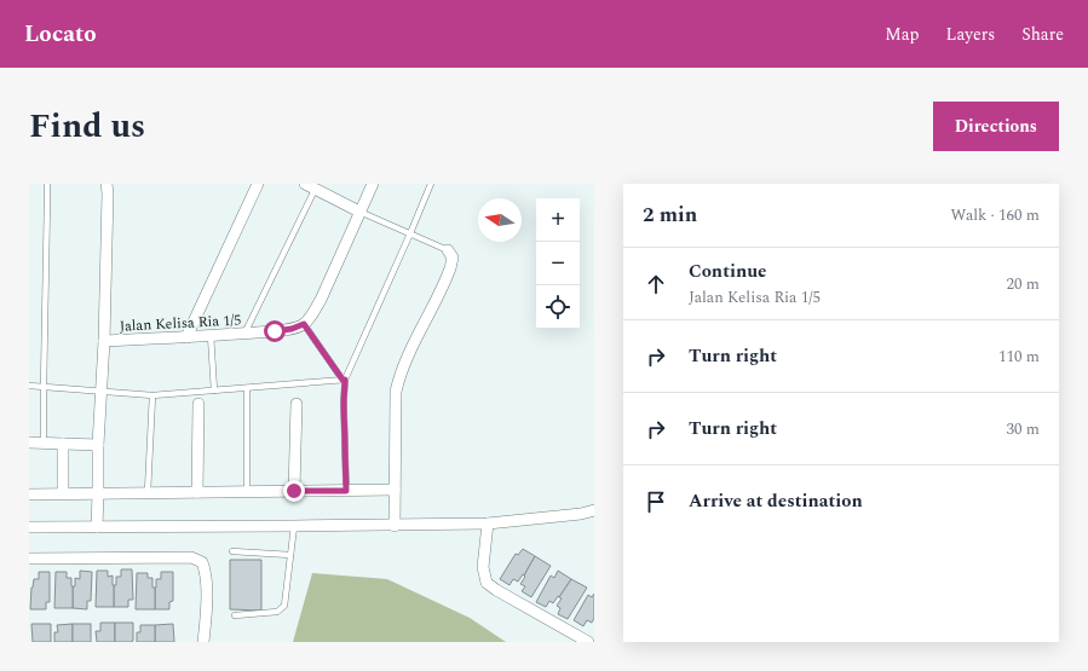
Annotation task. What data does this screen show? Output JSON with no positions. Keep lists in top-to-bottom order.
{
  "streets": {
    "street": ["Jalan Kelisa Ria 1/5"]
  },
  "north": "left",
  "page": {
    "header": "Locato",
    "nav": ["Map", "Layers", "Share"],
    "title": "Find us",
    "buttons": "Directions",
    "heading": ["2 min", "Walk · 160 m"],
    "map_buttons": ["+", "−"],
    "list": [
      ["Continue", "Jalan Kelisa Ria 1/5", "20 m"],
      ["Turn right", "110 m"],
      ["Turn right", "30 m"],
      "Arrive at destination"
    ]
  }
}
